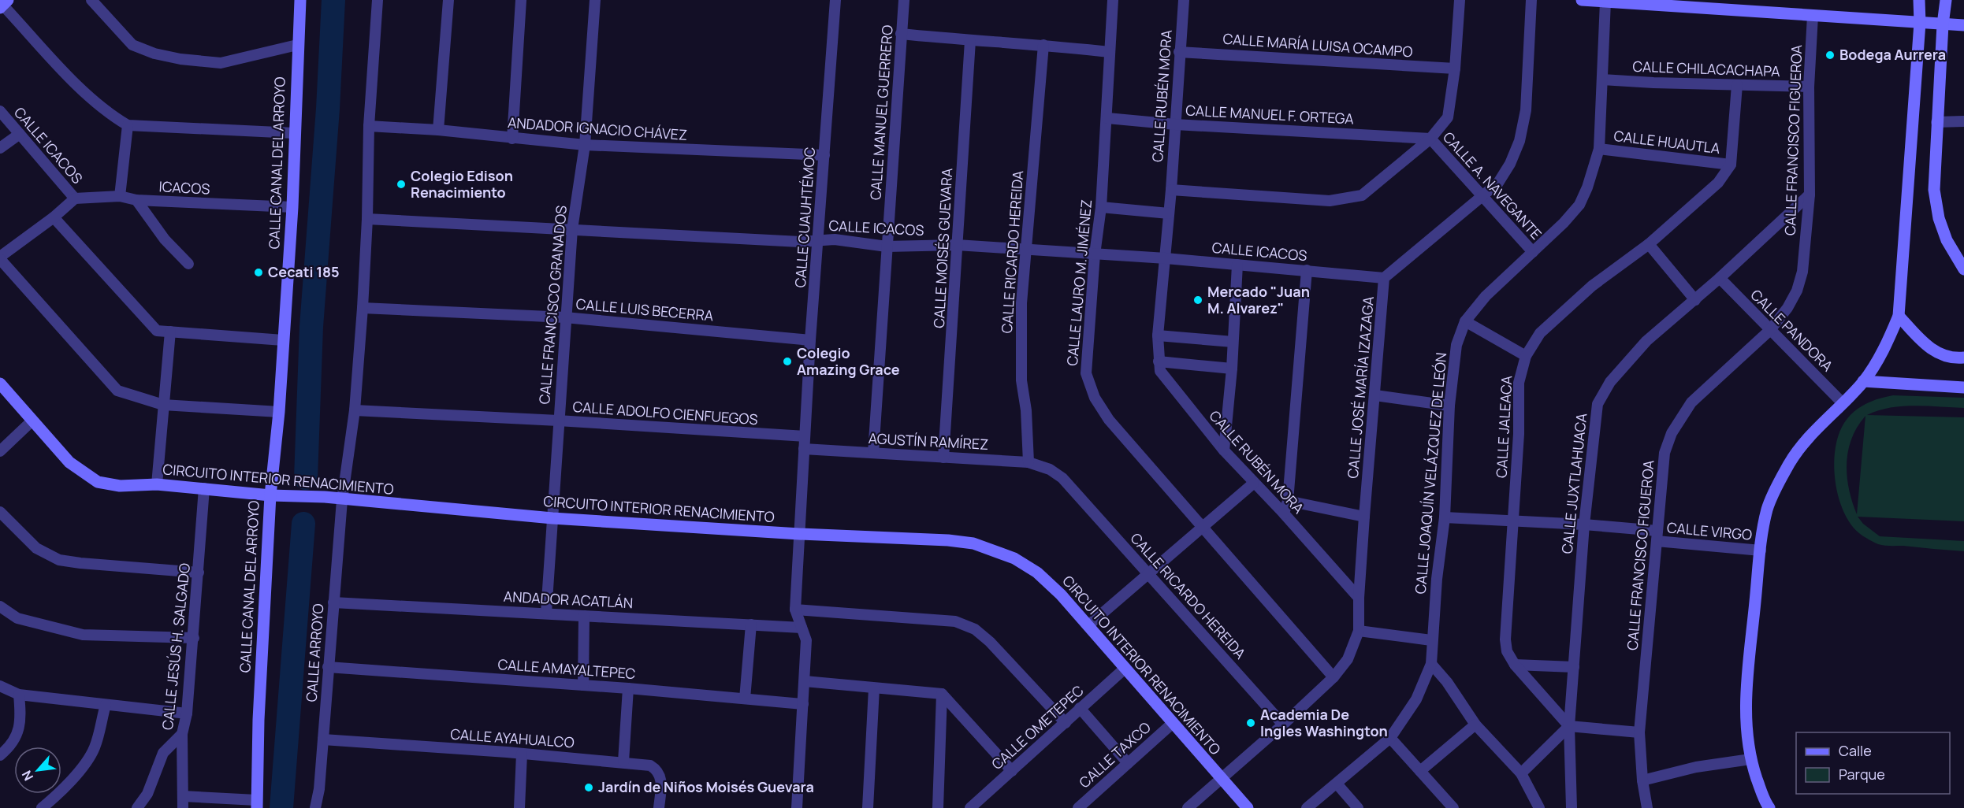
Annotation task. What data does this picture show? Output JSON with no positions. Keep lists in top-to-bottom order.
{
  "streets": {
    "main road": ["CALLE CANAL DEL ARROYO", "CIRCUITO INTERIOR RENACIMIENTO"],
    "street": [
      "CALLE MARÍA LUISA OCAMPO",
      "CALLE CHILACACHAPA",
      "CALLE RUBÉN MORA",
      "CALLE MANUEL GUERRERO",
      "CALLE MANUEL F. ORTEGA",
      "ANDADOR IGNACIO CHÁVEZ",
      "CALLE FRANCISCO FIGUEROA",
      "CALLE HUAUTLA",
      "CALLE ICACOS",
      "CALLE A. NAVEGANTE",
      "ICACOS",
      "CALLE CUAUHTÉMOC",
      "CALLE MOISÉS GUEVARA",
      "CALLE RICARDO HEREIDA",
      "CALLE LAURO M. JIMÉNEZ",
      "CALLE FRANCISCO GRANADOS",
      "CALLE LUIS BECERRA",
      "CALLE PANDORA",
      "CALLE JOSÉ MARÍA IZAZAGA",
      "CALLE ADOLFO CIENFUEGOS",
      "CALLE JALEACA",
      "AGUSTÍN RAMÍREZ",
      "CALLE JOAQUÍN VELÁZQUEZ DE LEÓN",
      "CALLE JUXTLAHUACA",
      "CALLE VIRGO",
      "ANDADOR ACATLÁN",
      "CALLE JESÚS H. SALGADO",
      "CALLE ARROYO",
      "CALLE AMAYALTEPEC",
      "CALLE OMETEPEC",
      "CALLE AYAHUALCO",
      "CALLE TAXCO"
    ]
  },
  "crossings": [
    ["CALLE MARÍA LUISA OCAMPO", "CALLE RUBÉN MORA"],
    ["CALLE CHILACACHAPA", "CALLE FRANCISCO FIGUEROA"],
    ["CALLE CHILACACHAPA", "CALLE JOAQUÍN VELÁZQUEZ DE LEÓN"],
    ["CALLE RUBÉN MORA", "CALLE MANUEL F. ORTEGA"],
    ["CALLE RUBÉN MORA", "CALLE ICACOS"],
    ["CALLE RUBÉN MORA", "CALLE JOSÉ MARÍA IZAZAGA"],
    ["CALLE MANUEL GUERRERO", "CALLE ICACOS"],
    ["CALLE MANUEL GUERRERO", "AGUSTÍN RAMÍREZ"],
    ["CALLE MANUEL F. ORTEGA", "CALLE A. NAVEGANTE"],
    ["CALLE MANUEL F. ORTEGA", "CALLE LAURO M. JIMÉNEZ"],
    ["ANDADOR IGNACIO CHÁVEZ", "CALLE CUAUHTÉMOC"],
    ["ANDADOR IGNACIO CHÁVEZ", "CALLE FRANCISCO GRANADOS"],
    ["CALLE FRANCISCO FIGUEROA", "CALLE PANDORA"],
    ["CALLE FRANCISCO FIGUEROA", "CALLE JUXTLAHUACA"],
    ["CALLE FRANCISCO FIGUEROA", "CALLE VIRGO"],
    ["CALLE HUAUTLA", "CALLE JALEACA"],
    ["CALLE HUAUTLA", "CALLE JOAQUÍN VELÁZQUEZ DE LEÓN"],
    ["CALLE ICACOS", "ICACOS"],
    ["CALLE ICACOS", "CALLE CUAUHTÉMOC"],
    ["CALLE ICACOS", "CALLE MOISÉS GUEVARA"],
    ["CALLE ICACOS", "CALLE RICARDO HEREIDA"],
    ["CALLE ICACOS", "CALLE LAURO M. JIMÉNEZ"],
    ["CALLE ICACOS", "CALLE FRANCISCO GRANADOS"],
    ["CALLE ICACOS", "CALLE JOSÉ MARÍA IZAZAGA"],
    ["CALLE CANAL DEL ARROYO", "ICACOS"],
    ["CALLE CANAL DEL ARROYO", "CIRCUITO INTERIOR RENACIMIENTO"],
    ["CALLE A. NAVEGANTE", "CALLE JOSÉ MARÍA IZAZAGA"],
    ["CALLE A. NAVEGANTE", "CALLE JOAQUÍN VELÁZQUEZ DE LEÓN"],
    ["CALLE CUAUHTÉMOC", "CALLE LUIS BECERRA"],
    ["CALLE CUAUHTÉMOC", "CALLE ADOLFO CIENFUEGOS"],
    ["CALLE CUAUHTÉMOC", "AGUSTÍN RAMÍREZ"],
    ["CALLE CUAUHTÉMOC", "CIRCUITO INTERIOR RENACIMIENTO"],
    ["CALLE MOISÉS GUEVARA", "AGUSTÍN RAMÍREZ"],
    ["CALLE RICARDO HEREIDA", "CALLE JOSÉ MARÍA IZAZAGA"],
    ["CALLE RICARDO HEREIDA", "AGUSTÍN RAMÍREZ"],
    ["CALLE LAURO M. JIMÉNEZ", "CALLE JOSÉ MARÍA IZAZAGA"],
    ["CALLE FRANCISCO GRANADOS", "CALLE LUIS BECERRA"],
    ["CALLE FRANCISCO GRANADOS", "CALLE ADOLFO CIENFUEGOS"],
    ["CALLE FRANCISCO GRANADOS", "CIRCUITO INTERIOR RENACIMIENTO"],
    ["CALLE FRANCISCO GRANADOS", "ANDADOR ACATLÁN"],
    ["CALLE PANDORA", "CALLE JUXTLAHUACA"],
    ["CALLE JOSÉ MARÍA IZAZAGA", "CIRCUITO INTERIOR RENACIMIENTO"],
    ["CALLE JALEACA", "CALLE JUXTLAHUACA"],
    ["CALLE JALEACA", "CALLE VIRGO"],
    ["CALLE JOAQUÍN VELÁZQUEZ DE LEÓN", "CALLE VIRGO"],
    ["CIRCUITO INTERIOR RENACIMIENTO", "CALLE JESÚS H. SALGADO"],
    ["CIRCUITO INTERIOR RENACIMIENTO", "CALLE ARROYO"],
    ["CIRCUITO INTERIOR RENACIMIENTO", "CALLE OMETEPEC"],
    ["CIRCUITO INTERIOR RENACIMIENTO", "CALLE TAXCO"],
    ["CALLE JUXTLAHUACA", "CALLE VIRGO"],
    ["ANDADOR ACATLÁN", "CALLE ARROYO"],
    ["CALLE ARROYO", "CALLE AMAYALTEPEC"],
    ["CALLE ARROYO", "CALLE AYAHUALCO"]
  ],
  "places": [
    "Bodega Aurrera",
    "Colegio Edison Renacimiento",
    "Cecati 185",
    "Mercado \"Juan M. Alvarez\"",
    "Colegio Amazing Grace",
    "Academia De Ingles Washington",
    "Jardín de Niños Moisés Guevara"
  ],
  "legend": ["Calle", "Parque"],
  "north": "bottom left"
}
